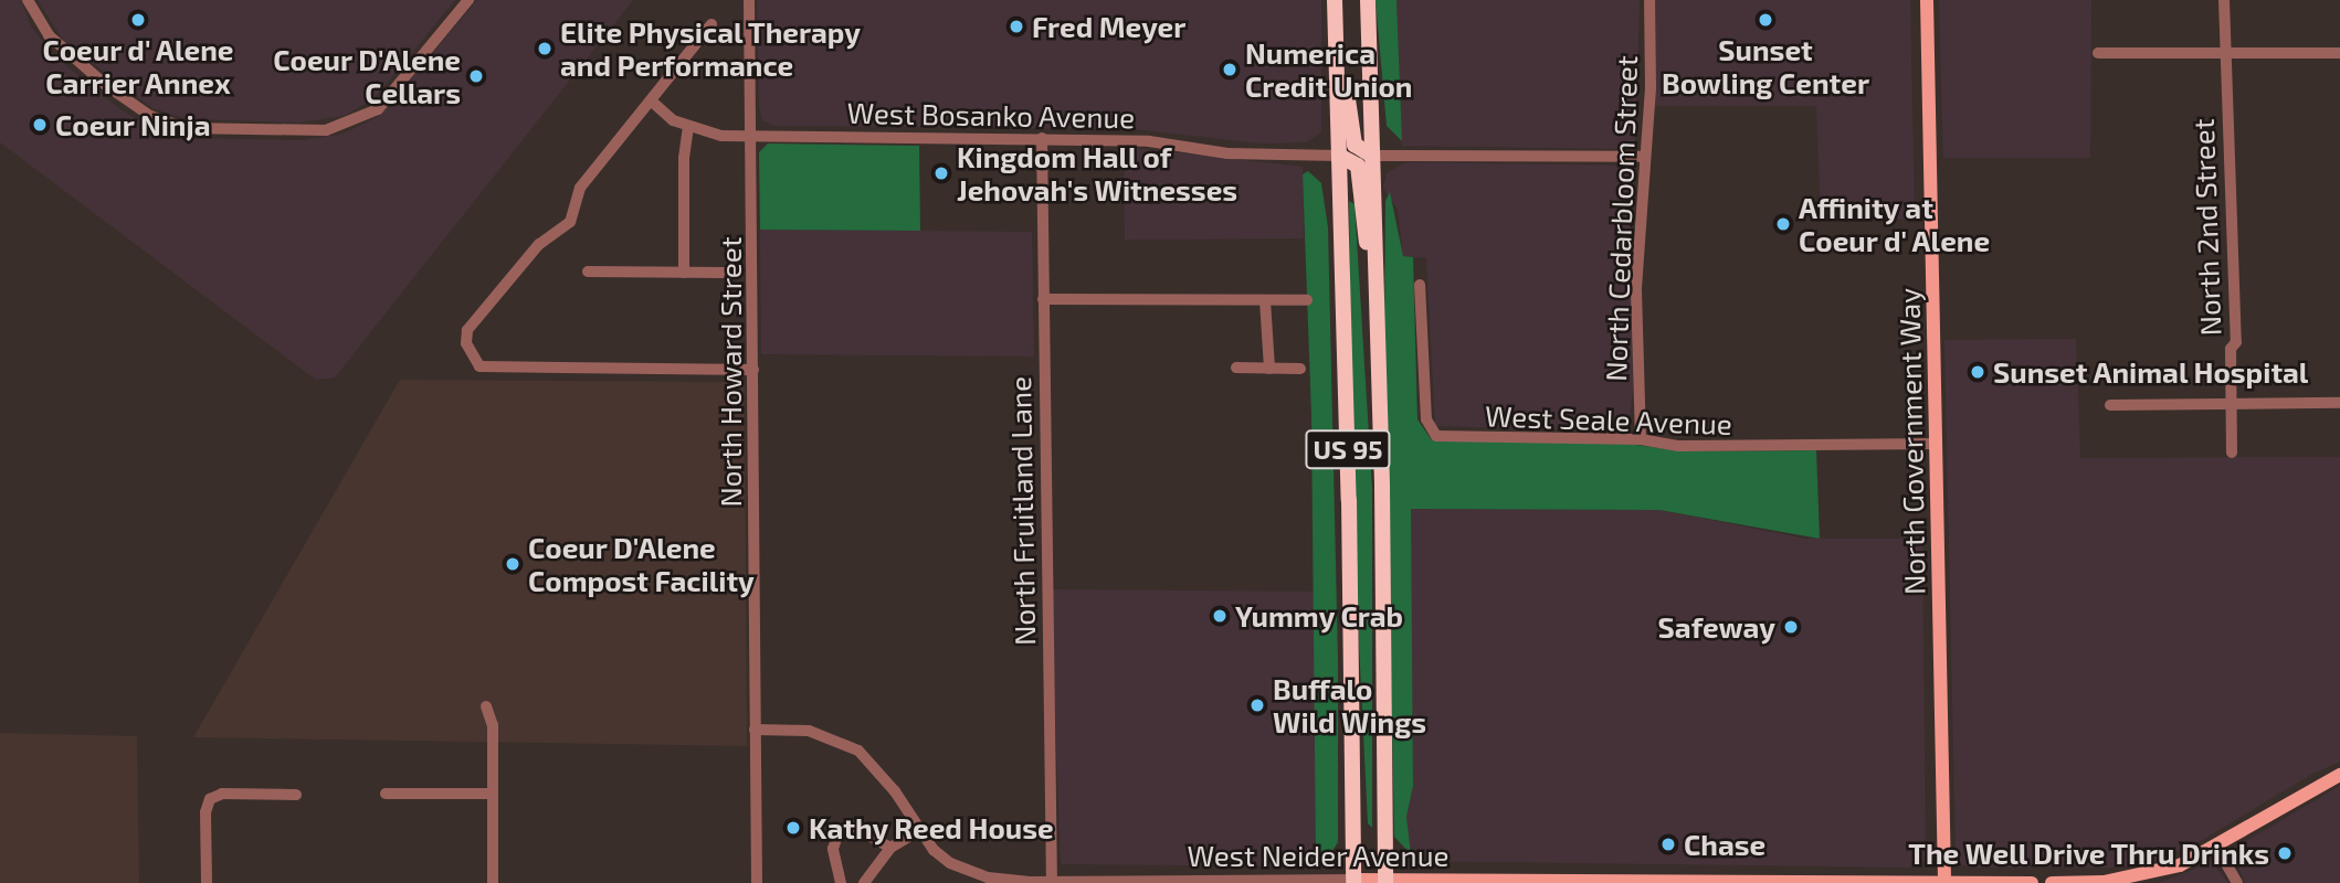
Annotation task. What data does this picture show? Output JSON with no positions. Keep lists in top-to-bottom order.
{
  "streets": {
    "highway": ["US 95"],
    "main road": ["North Government Way", "West Neider Avenue"],
    "street": [
      "West Bosanko Avenue",
      "North Cedarbloom Street",
      "North 2nd Street",
      "North Howard Street",
      "West Seale Avenue",
      "North Fruitland Lane"
    ]
  },
  "crossings": [
    ["West Bosanko Avenue", "North Howard Street"],
    ["West Bosanko Avenue", "US 95"],
    ["West Bosanko Avenue", "North Fruitland Lane"],
    ["North Cedarbloom Street", "West Seale Avenue"],
    ["North Howard Street", "West Neider Avenue"],
    ["West Seale Avenue", "North Government Way"],
    ["North Government Way", "West Neider Avenue"],
    ["US 95", "West Neider Avenue"],
    ["North Fruitland Lane", "West Neider Avenue"]
  ],
  "places": [
    "Coeur d' Alene Carrier Annex",
    "Sunset Bowling Center",
    "Fred Meyer",
    "Elite Physical Therapy and Performance",
    "Numerica Credit Union",
    "Coeur D'Alene Cellars",
    "Coeur Ninja",
    "Kingdom Hall of Jehovah's Witnesses",
    "Affinity at Coeur d' Alene",
    "Sunset Animal Hospital",
    "Coeur D'Alene Compost Facility",
    "Yummy Crab",
    "Safeway",
    "Buffalo Wild Wings",
    "Kathy Reed House",
    "Chase",
    "The Well Drive Thru Drinks"
  ]
}
